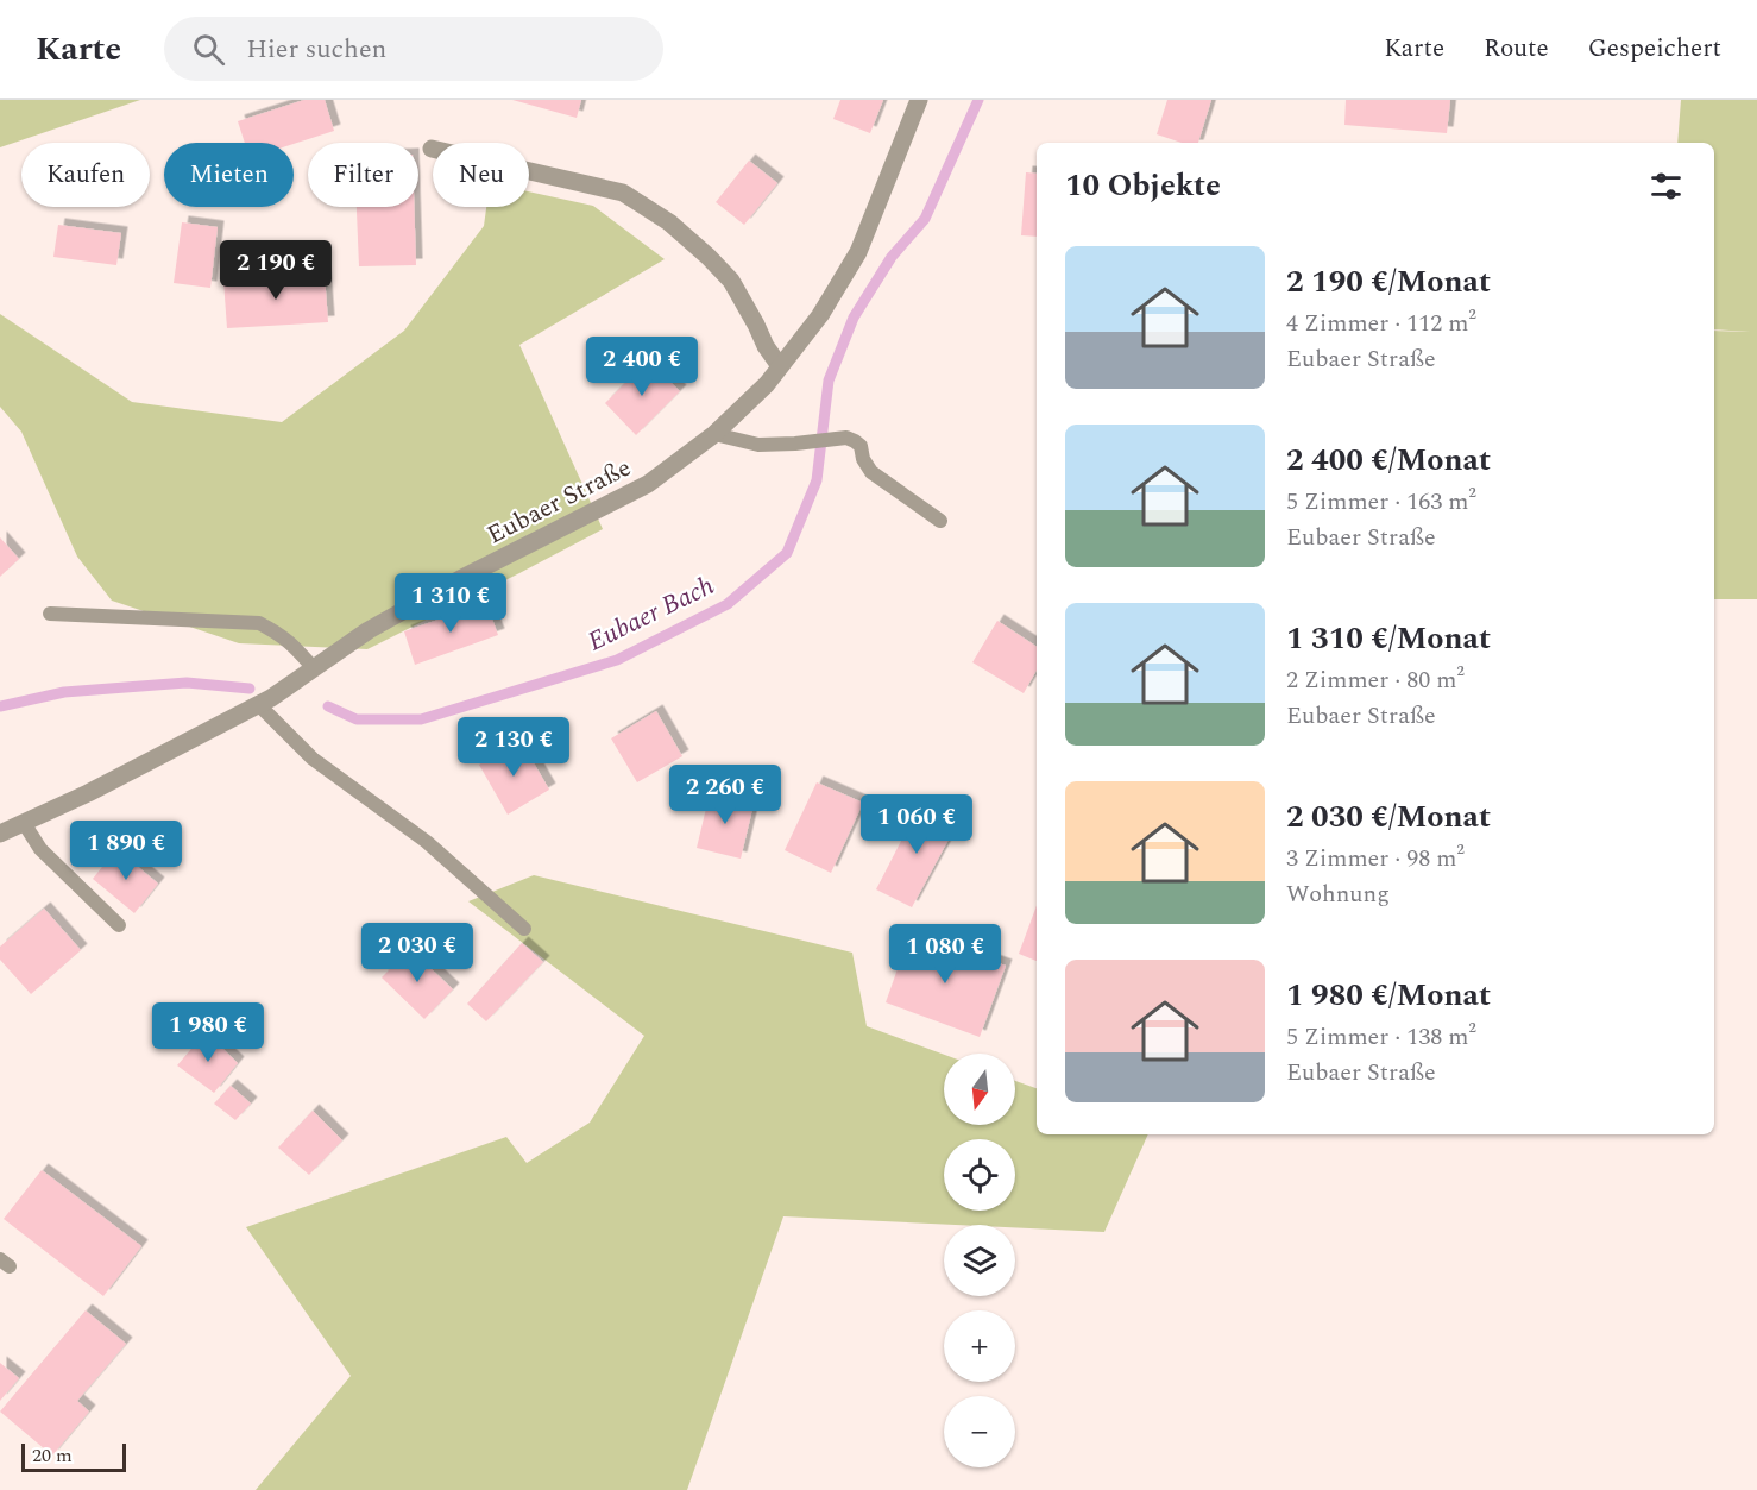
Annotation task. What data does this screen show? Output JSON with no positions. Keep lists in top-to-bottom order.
{
  "streets": {
    "street": ["Eubaer Straße"]
  },
  "water": ["Eubaer Bach"],
  "scale_bar": "20 m",
  "north": "bottom",
  "page": {
    "header": "Karte",
    "search": "Hier suchen",
    "nav": ["Karte", "Route", "Gespeichert"],
    "chip": [
      "Kaufen",
      "Mieten",
      "Filter",
      "Neu"
    ],
    "heading": "10 Objekte",
    "list": [
      {
        "name": "2 190 €/Monat",
        "note": "4 Zimmer · 112 m² · Eubaer Straße"
      },
      {
        "name": "2 400 €/Monat",
        "note": "5 Zimmer · 163 m² · Eubaer Straße"
      },
      {
        "name": "1 310 €/Monat",
        "note": "2 Zimmer · 80 m² · Eubaer Straße"
      },
      {
        "name": "2 030 €/Monat",
        "note": "3 Zimmer · 98 m² · Wohnung"
      },
      {
        "name": "1 980 €/Monat",
        "note": "5 Zimmer · 138 m² · Eubaer Straße"
      }
    ],
    "price": [
      "2 190 €",
      "2 400 €",
      "1 310 €",
      "2 130 €",
      "2 260 €",
      "1 060 €",
      "1 890 €",
      "2 030 €",
      "1 080 €",
      "1 980 €"
    ],
    "map_buttons": ["+", "−"],
    "scale": "20 m"
  }
}
